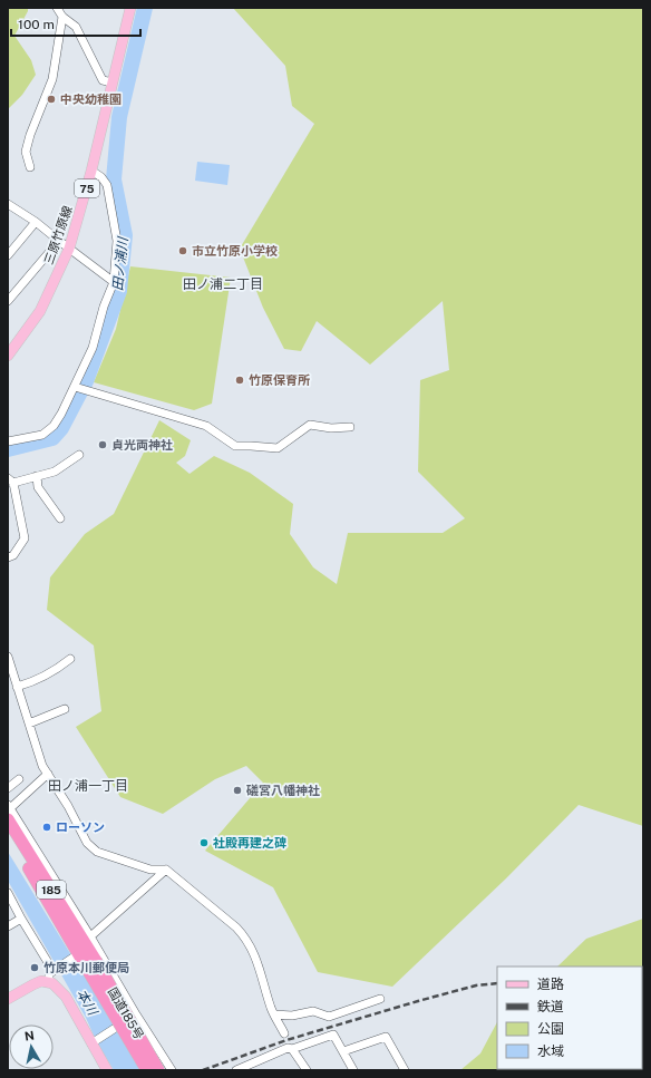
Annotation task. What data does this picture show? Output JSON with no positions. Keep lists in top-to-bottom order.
{
  "streets": {
    "highway": ["185", "国道185号"],
    "main road": ["75", "三原竹原線"]
  },
  "districts": ["田ノ浦二丁目", "田ノ浦一丁目"],
  "water": ["田ノ浦川", "本川"],
  "places": [
    "中央幼稚園",
    "市立竹原小学校",
    "竹原保育所",
    "貞光両神社",
    "礒宮八幡神社",
    "ローソン",
    "社殿再建之碑",
    "竹原本川郵便局"
  ],
  "legend": [
    "道路",
    "鉄道",
    "公園",
    "水域"
  ],
  "scale_bar": "100 m",
  "north": "top"
}
